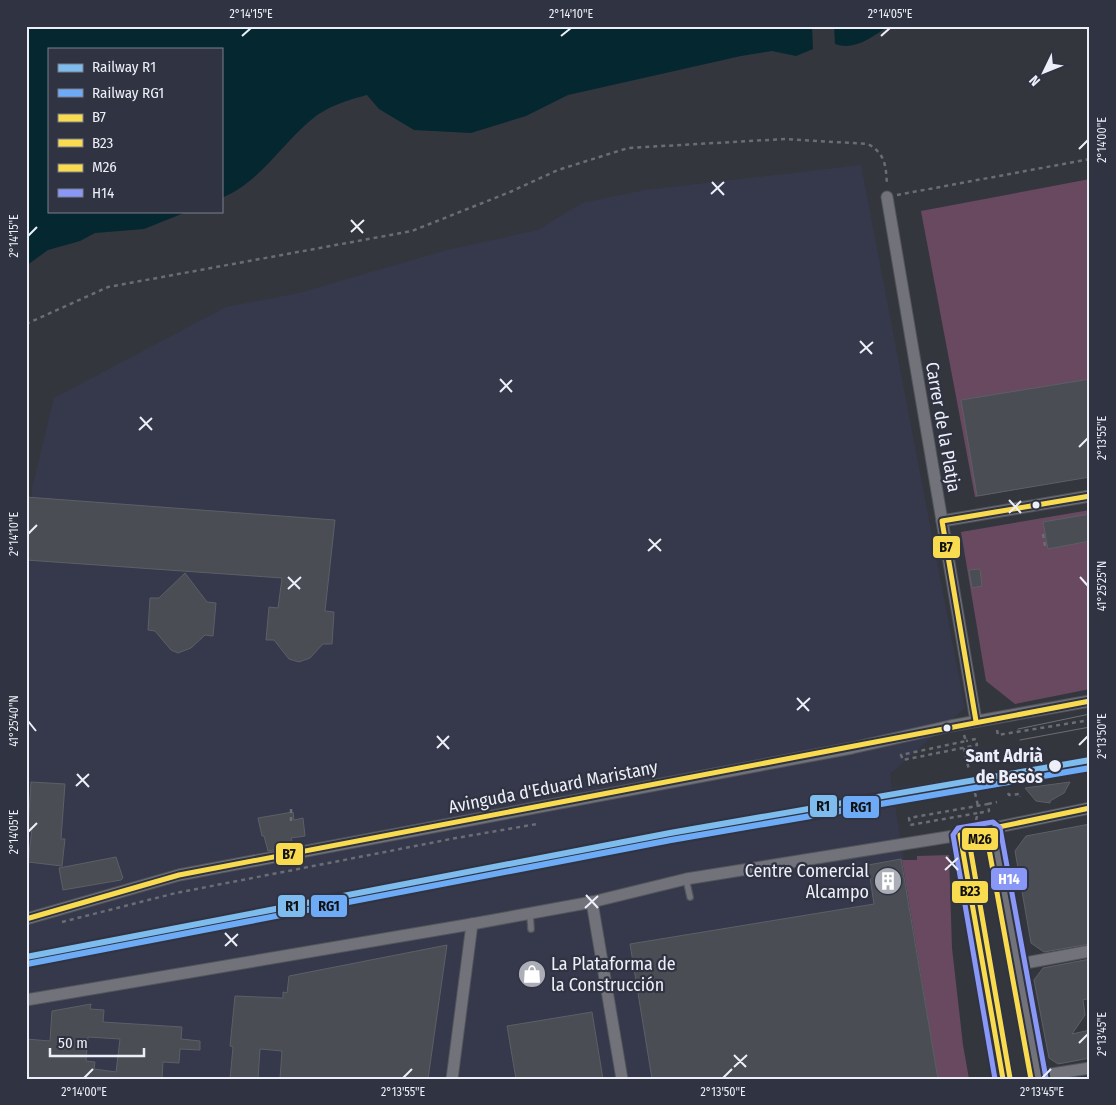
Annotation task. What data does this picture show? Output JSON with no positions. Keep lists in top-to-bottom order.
{
  "streets": {
    "street": ["Carrer de la Platja", "Avinguda d'Eduard Maristany"]
  },
  "crossings": [
    ["Carrer de la Platja", "Avinguda d'Eduard Maristany"]
  ],
  "places": {
    "other": ["Sant Adrià de Besòs"],
    "building": ["Centre Comercial Alcampo"],
    "shop": ["La Plataforma de la Construcción"]
  },
  "lines": [
    "transit line B7",
    "rail line R1",
    "rail line RG1",
    "transit line B23",
    "transit line H14",
    "transit line M26"
  ],
  "legend": [
    "Railway R1",
    "Railway RG1",
    "B7",
    "B23",
    "M26",
    "H14"
  ],
  "scale_bar": "50 m",
  "north": "bottom left",
  "coordinates": [
    "2°14'15\"E",
    "2°14'10\"E",
    "2°14'05\"E",
    "2°14'00\"E",
    "2°13'55\"E",
    "41°25'25\"N",
    "41°25'40\"N",
    "2°13'50\"E",
    "2°13'45\"E"
  ]
}
